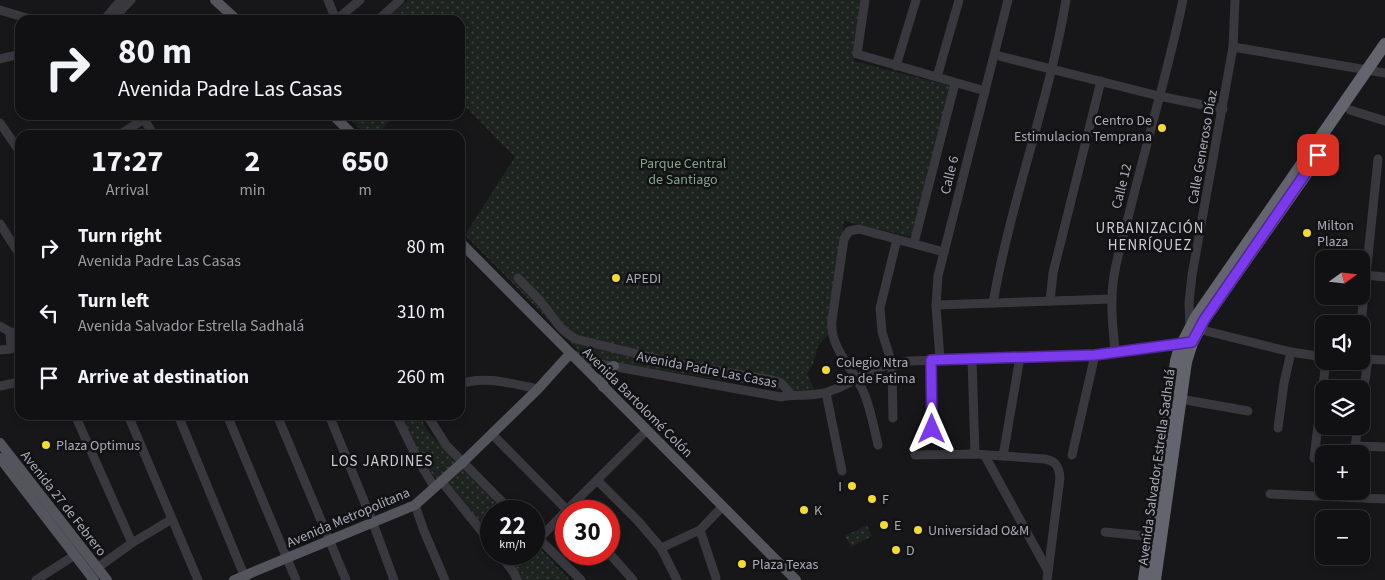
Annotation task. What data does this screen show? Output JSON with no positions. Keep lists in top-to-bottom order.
{
  "streets": {
    "highway": ["Avenida Salvador Estrella Sadhalá"],
    "main road": ["Avenida Bartolomé Colón", "Avenida 27 de Febrero", "Avenida Metropolitana"],
    "street": [
      "Calle Generoso Díaz",
      "Calle 6",
      "Calle 12",
      "Avenida Padre Las Casas"
    ]
  },
  "crossings": [
    ["Calle Generoso Díaz", "Avenida Salvador Estrella Sadhalá"],
    ["Calle 6", "Avenida Padre Las Casas"],
    ["Calle 12", "Avenida Padre Las Casas"],
    ["Avenida Padre Las Casas", "Avenida Bartolomé Colón"],
    ["Avenida Padre Las Casas", "Avenida Salvador Estrella Sadhalá"],
    ["Avenida Padre Las Casas", "Avenida Metropolitana"],
    ["Avenida Bartolomé Colón", "Avenida Metropolitana"]
  ],
  "districts": ["URBANIZACIÓN HENRÍQUEZ", "LOS JARDINES"],
  "parks": ["Parque Central de Santiago"],
  "places": [
    "Centro De Estimulacion Temprana",
    "Milton Plaza",
    "APEDI",
    "Colegio Ntra Sra de Fatima",
    "Plaza Optimus",
    "I",
    "F",
    "K",
    "E",
    "Universidad O&M",
    "D",
    "Plaza Texas"
  ],
  "north": "right",
  "page": {
    "turn": ["80 m", "Avenida Padre Las Casas"],
    "eta": [
      "17:27",
      "Arrival",
      "2",
      "min",
      "650",
      "m"
    ],
    "list": [
      {
        "name": "Turn right",
        "note": "Avenida Padre Las Casas",
        "value": "80 m"
      },
      {
        "name": "Turn left",
        "note": "Avenida Salvador Estrella Sadhalá",
        "value": "310 m"
      },
      {
        "name": "Arrive at destination",
        "value": "260 m"
      }
    ],
    "map_buttons": ["+", "−"],
    "speed": "22 km/h",
    "limit": "30"
  }
}
